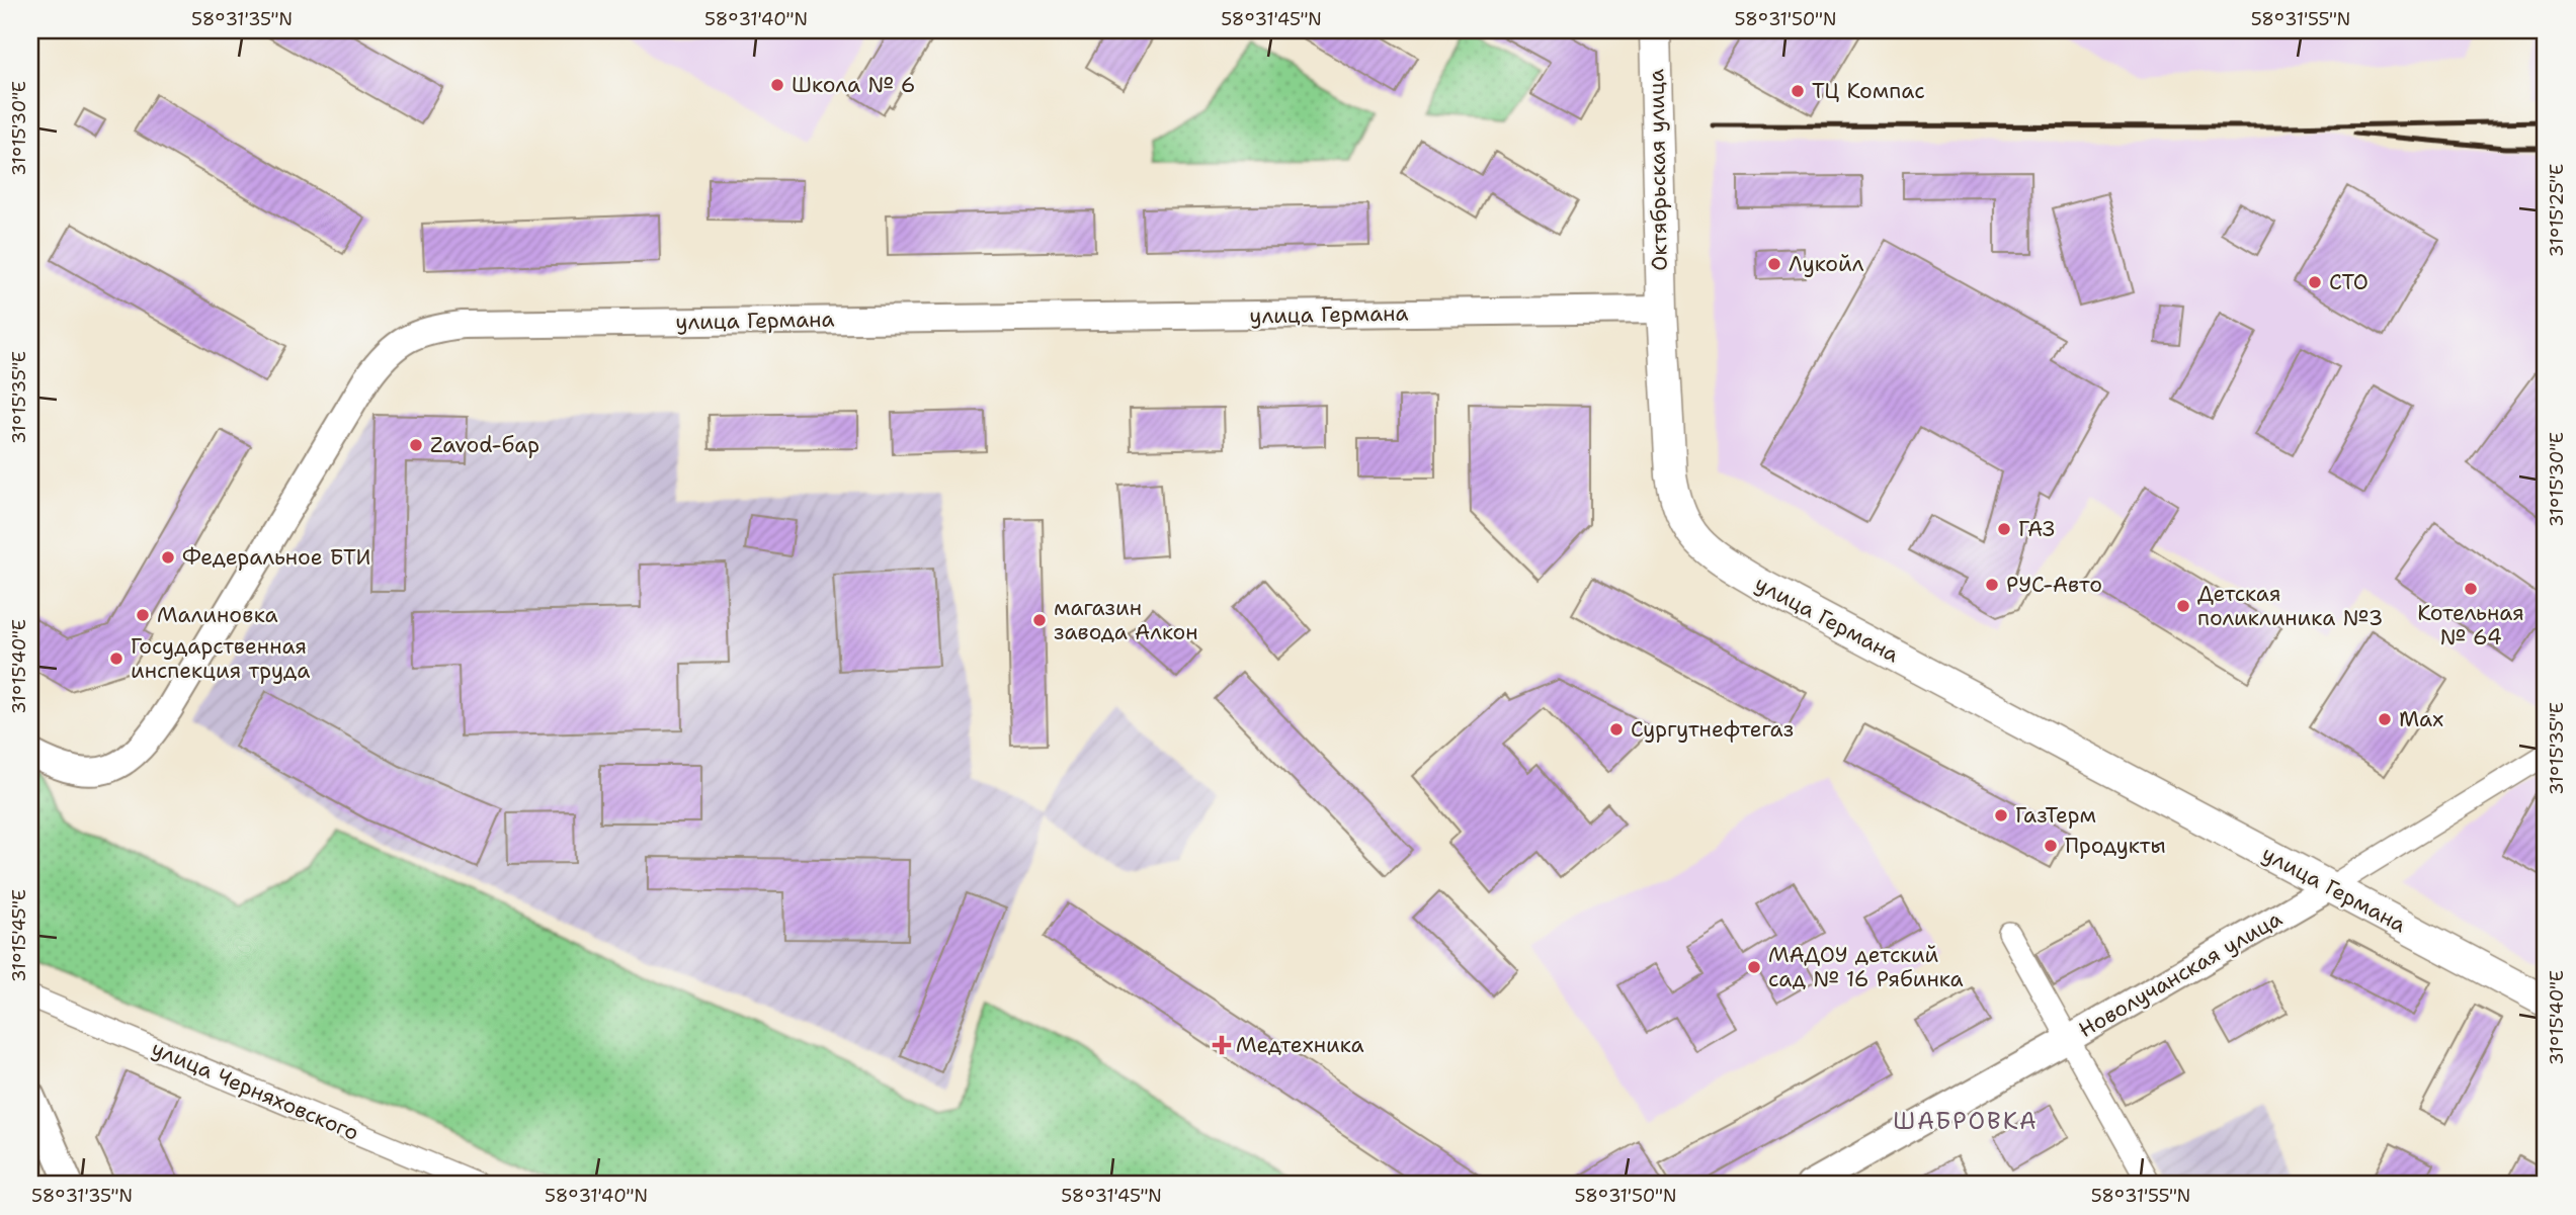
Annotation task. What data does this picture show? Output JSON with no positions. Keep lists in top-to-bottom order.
{
  "streets": {
    "main road": ["Октябрьская улица", "улица Германа"],
    "street": ["Новолучанская улица", "улица Черняховского"]
  },
  "crossings": [
    ["Октябрьская улица", "улица Германа"],
    ["улица Германа", "Новолучанская улица"]
  ],
  "districts": ["ШАБРОВКА"],
  "places": {
    "other": [
      "Школа № 6",
      "ТЦ Компас",
      "Лукойл",
      "СТО",
      "Zavod-бар",
      "ГАЗ",
      "Федеральное БТИ",
      "РУС-Авто",
      "Котельная № 64",
      "Детская поликлиника №3",
      "Малиновка",
      "магазин завода Алкон",
      "Государственная инспекция труда",
      "Max",
      "Сургутнефтегаз",
      "ГазТерм",
      "Продукты",
      "МАДОУ детский сад № 16 Рябинка"
    ],
    "health": ["Медтехника"]
  },
  "coordinates": [
    "58°31'35\"N",
    "58°31'40\"N",
    "58°31'45\"N",
    "58°31'50\"N",
    "58°31'55\"N",
    "31°15'30\"E",
    "31°15'25\"E",
    "31°15'35\"E",
    "31°15'40\"E",
    "31°15'45\"E"
  ]
}
